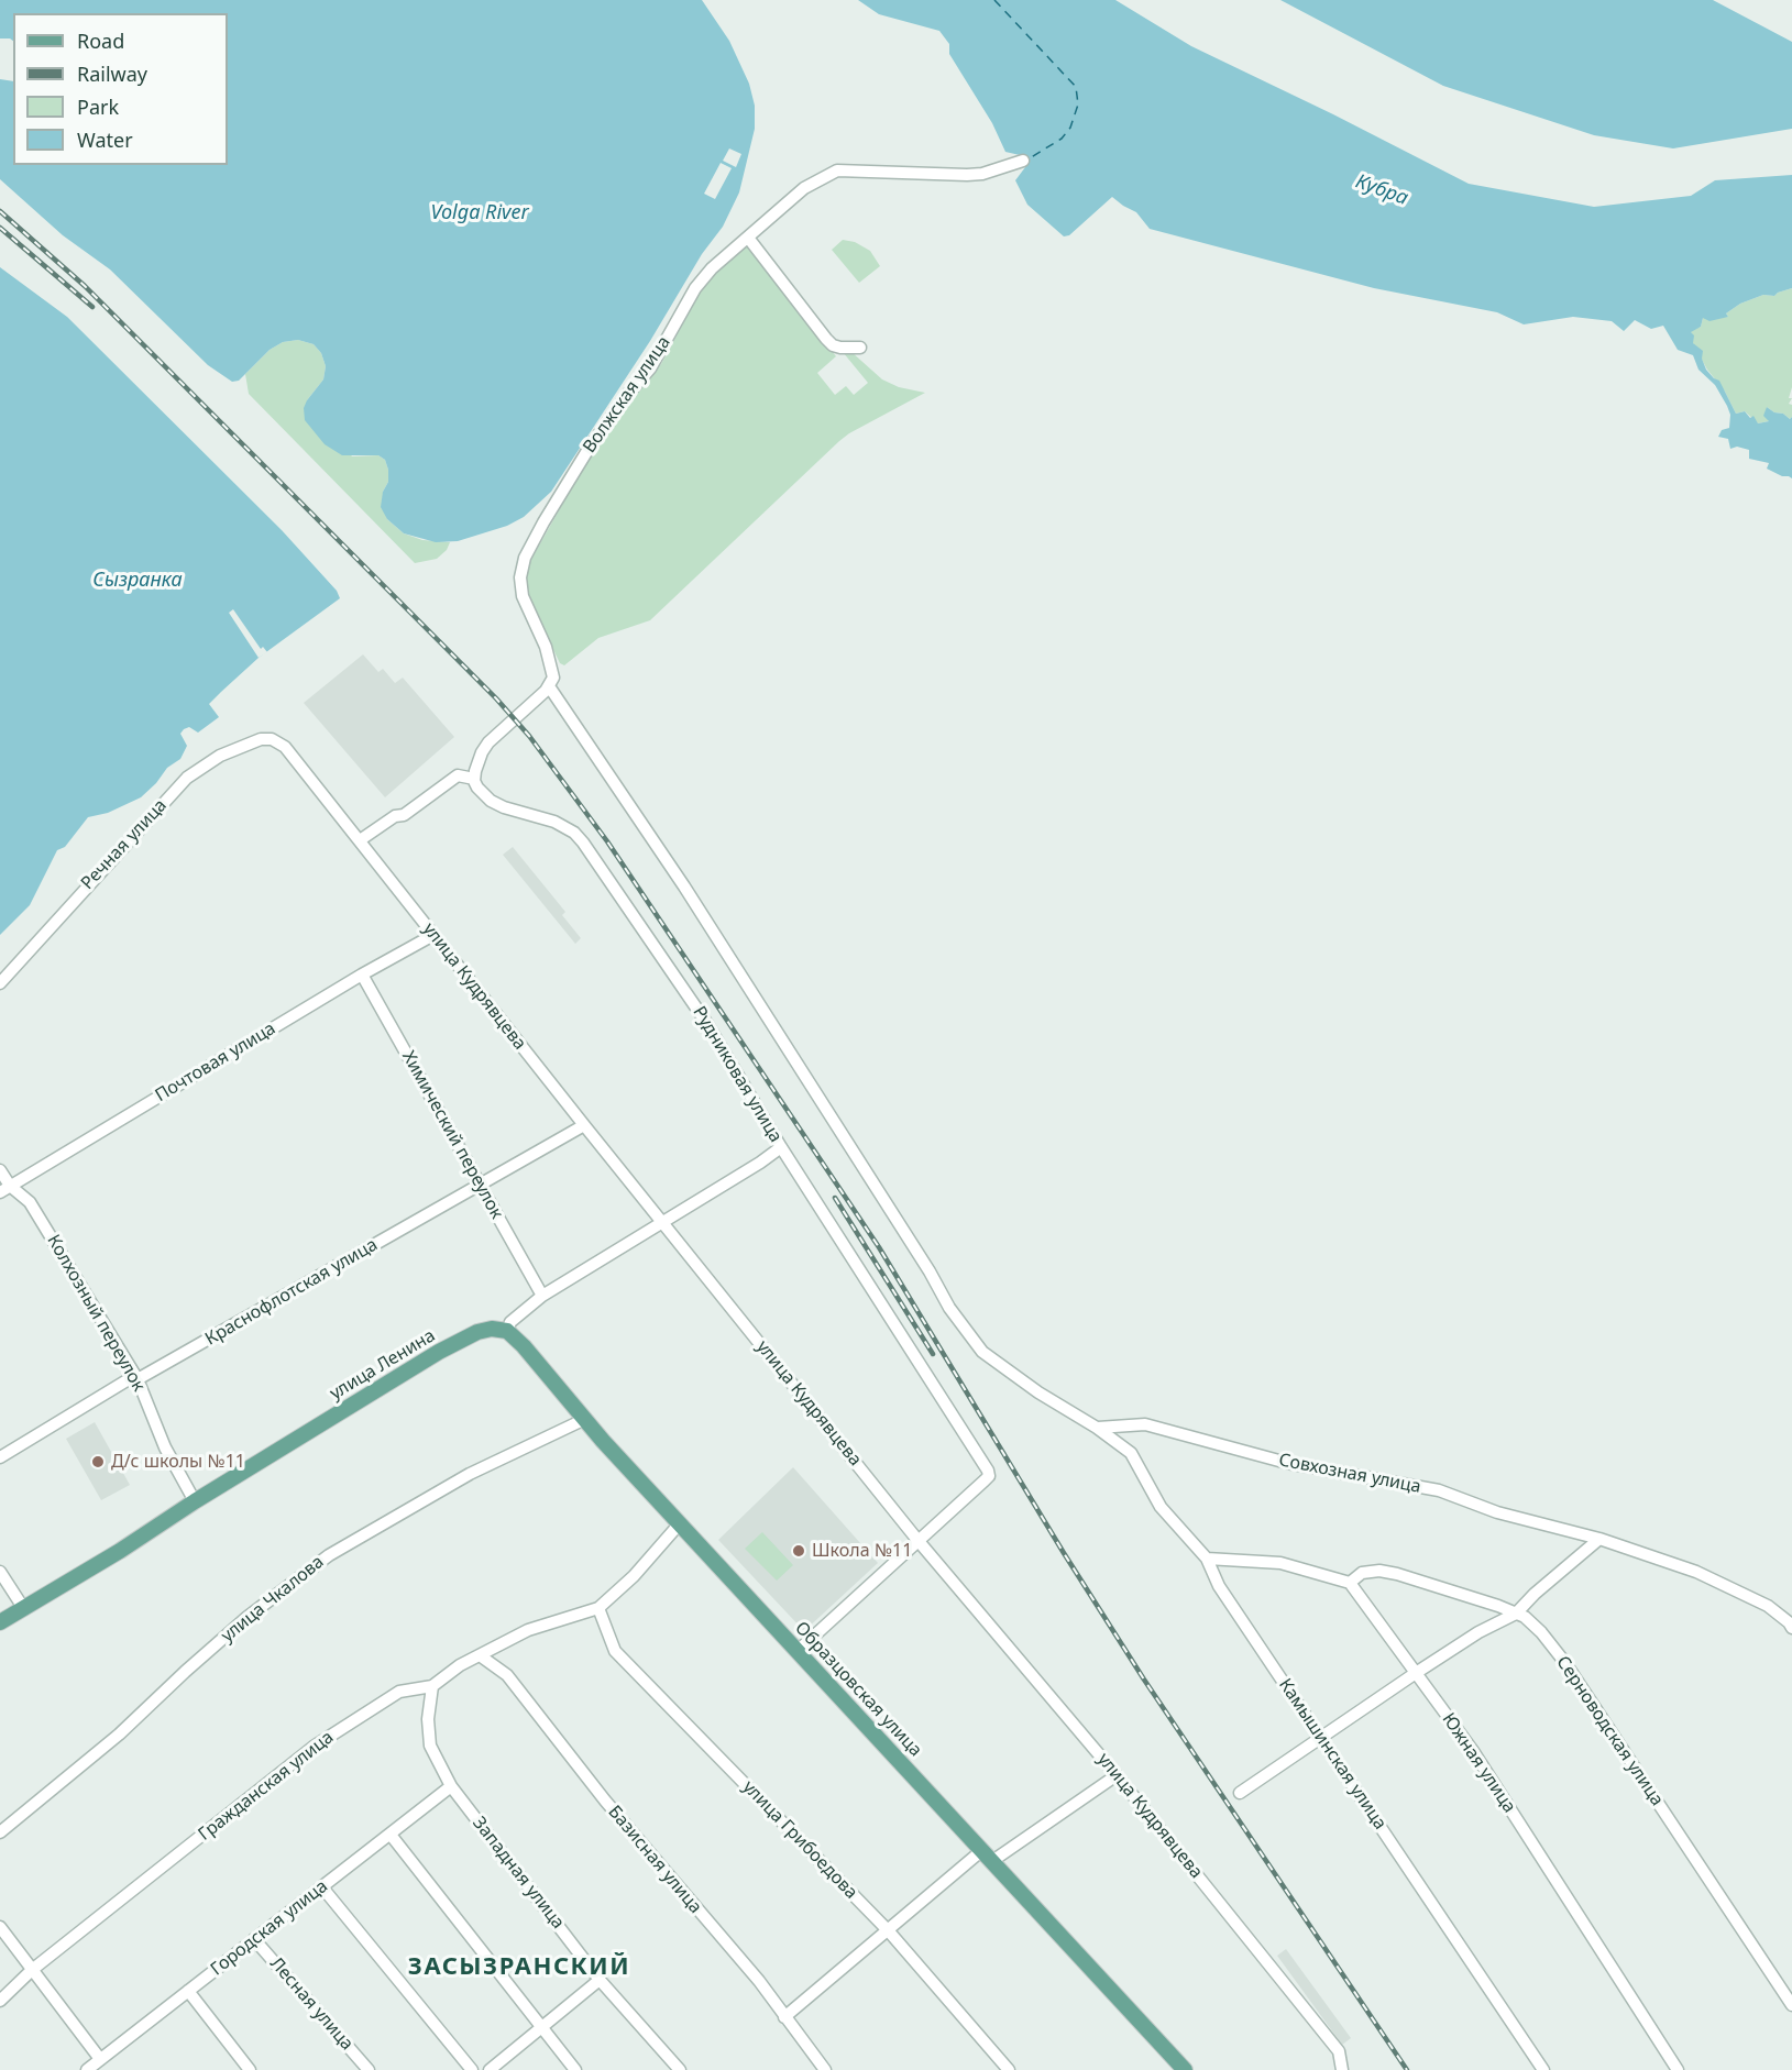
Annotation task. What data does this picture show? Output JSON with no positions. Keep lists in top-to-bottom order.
{
  "streets": {
    "main road": ["улица Ленина", "Образцовская улица"],
    "street": [
      "Волжская улица",
      "Речная улица",
      "улица Кудрявцева",
      "Почтовая улица",
      "Рудниковая улица",
      "Химический переулок",
      "Краснофлотская улица",
      "Колхозный переулок",
      "Совхозная улица",
      "улица Чкалова",
      "Серноводская улица",
      "Камышинская улица",
      "Южная улица",
      "Гражданская улица",
      "улица Грибоедова",
      "Базисная улица",
      "Западная улица",
      "Городская улица",
      "Лесная улица"
    ]
  },
  "crossings": [
    ["Речная улица", "улица Кудрявцева"],
    ["улица Кудрявцева", "Почтовая улица"],
    ["улица Кудрявцева", "Рудниковая улица"],
    ["улица Кудрявцева", "Краснофлотская улица"],
    ["Почтовая улица", "Химический переулок"],
    ["Почтовая улица", "Колхозный переулок"],
    ["Химический переулок", "Краснофлотская улица"],
    ["Краснофлотская улица", "Колхозный переулок"],
    ["Колхозный переулок", "улица Ленина"],
    ["улица Ленина", "Образцовская улица"],
    ["Совхозная улица", "Камышинская улица"],
    ["улица Чкалова", "Образцовская улица"],
    ["Образцовская улица", "Гражданская улица"],
    ["Серноводская улица", "Южная улица"],
    ["Гражданская улица", "улица Грибоедова"],
    ["Гражданская улица", "Базисная улица"],
    ["Гражданская улица", "Западная улица"],
    ["Западная улица", "Городская улица"],
    ["Городская улица", "Лесная улица"]
  ],
  "districts": ["ЗАСЫЗРАНСКИЙ"],
  "water": ["Кубра", "Volga River", "Сызранка"],
  "places": ["Д/с школы №11", "Школа №11"],
  "legend": [
    "Road",
    "Railway",
    "Park",
    "Water"
  ]
}
